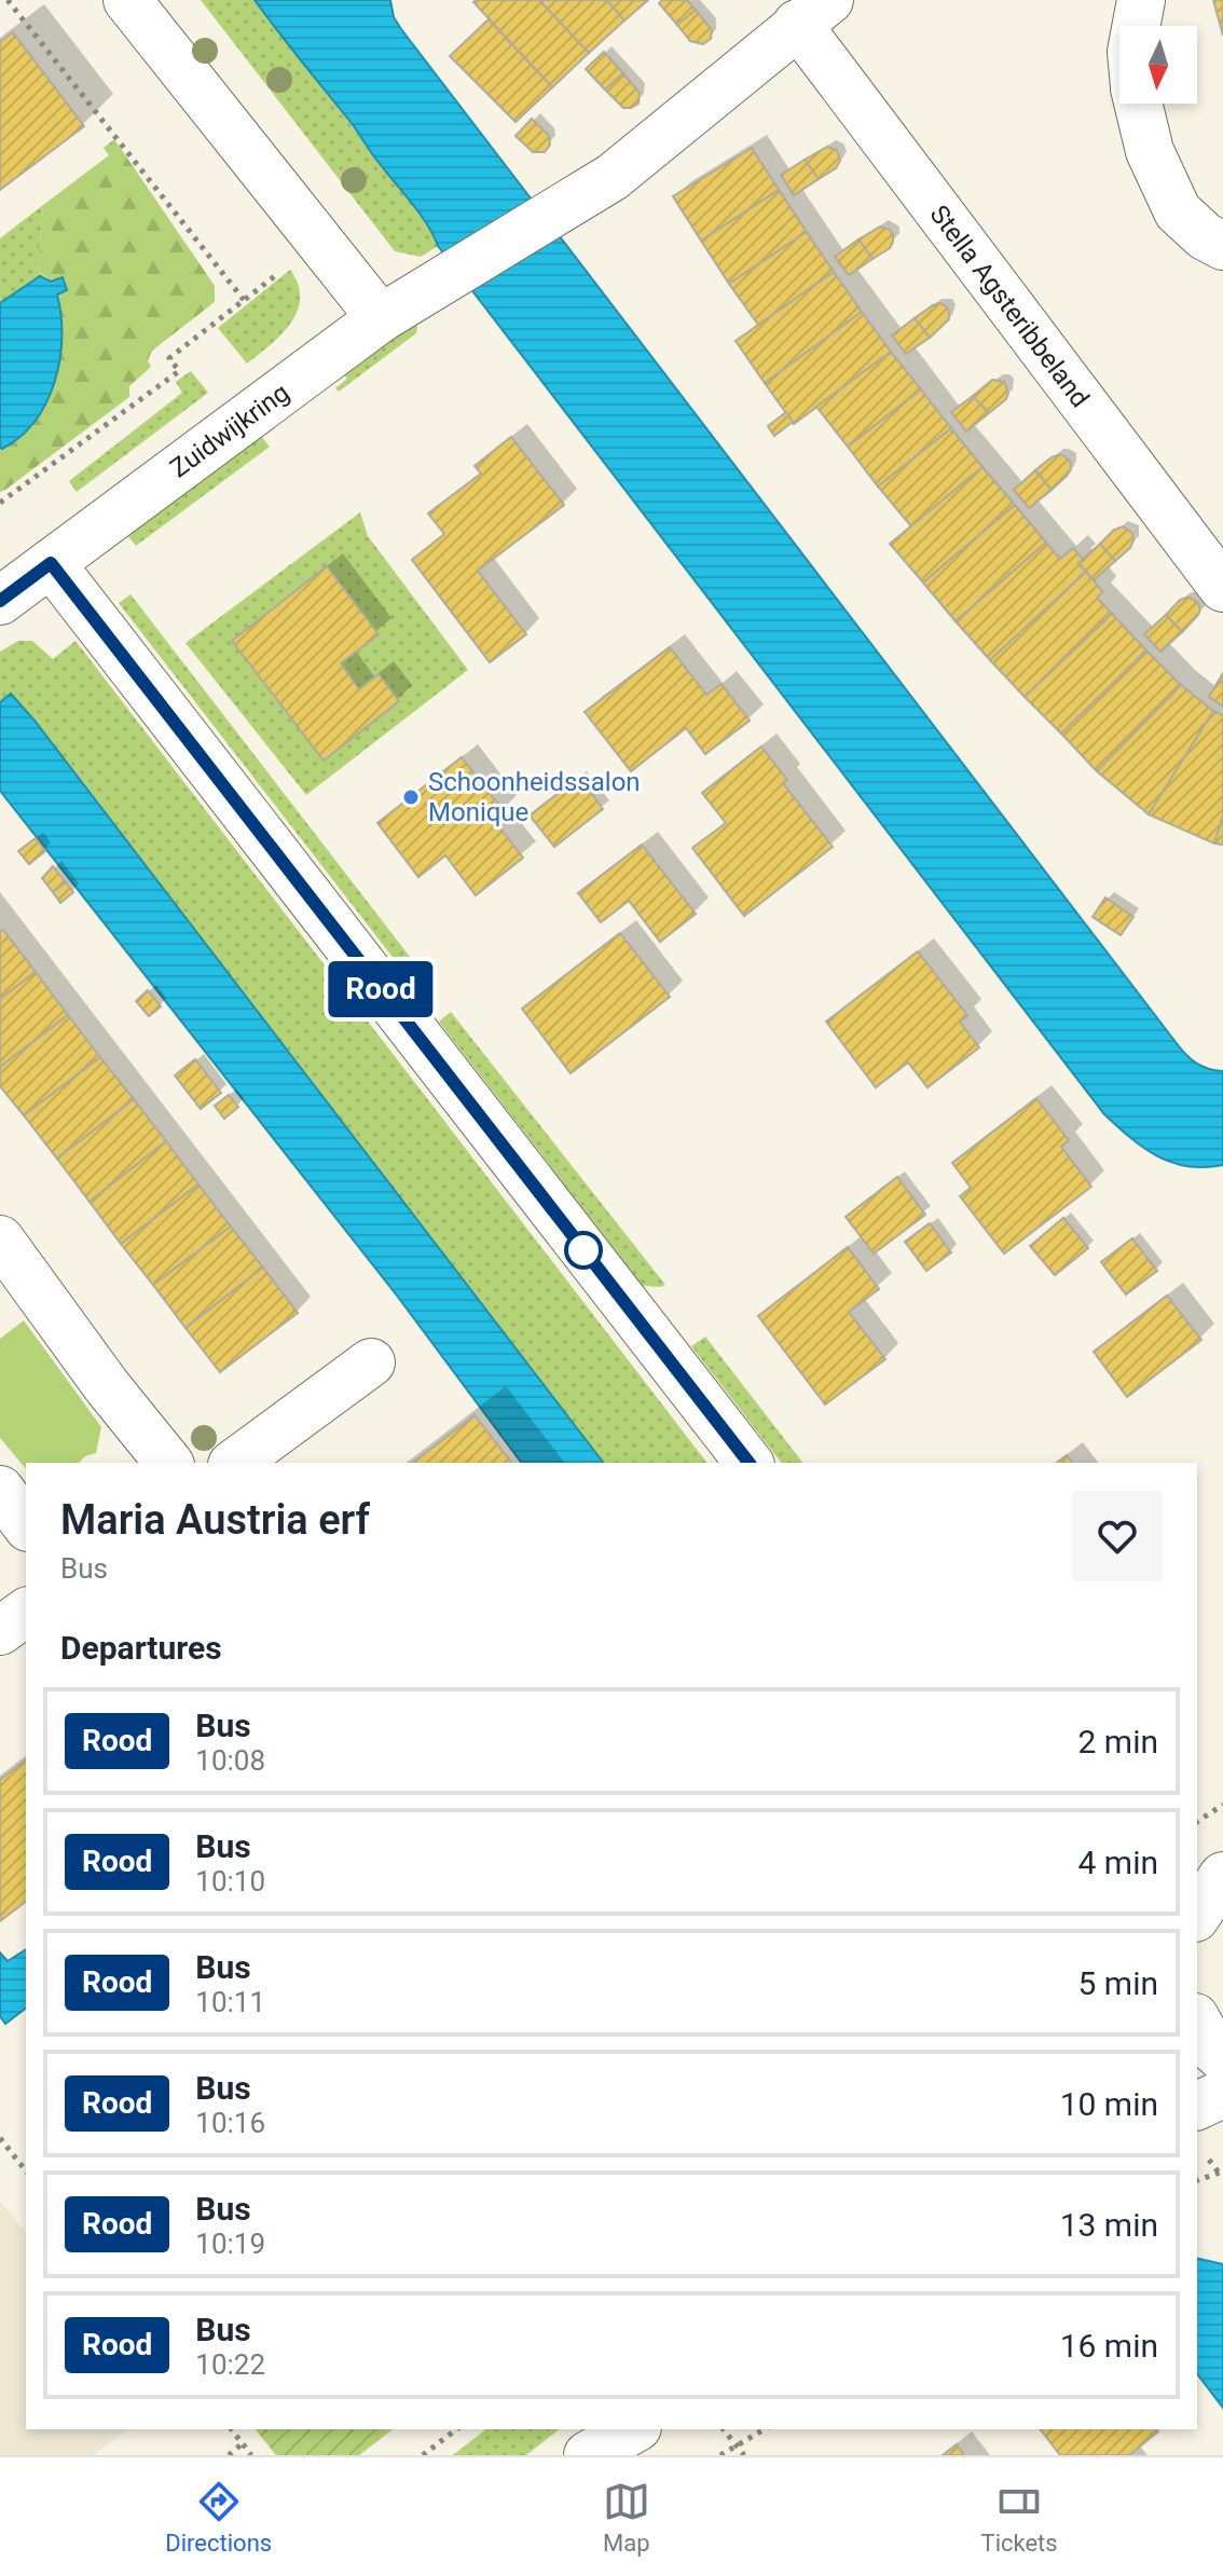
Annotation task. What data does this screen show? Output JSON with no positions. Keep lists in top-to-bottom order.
{
  "streets": {
    "street": ["Stella Agsteribbeland", "Zuidwijkring"]
  },
  "crossings": [
    ["Stella Agsteribbeland", "Zuidwijkring"]
  ],
  "places": ["Schoonheidssalon Monique"],
  "lines": ["bus line Rood"],
  "north": "bottom",
  "page": {
    "on_map": "Rood",
    "heading": [
      ["Maria Austria erf", "Bus"],
      "Departures"
    ],
    "list": [
      {
        "mark": "Rood",
        "name": "Bus",
        "note": "10:08",
        "value": "2 min"
      },
      {
        "mark": "Rood",
        "name": "Bus",
        "note": "10:10",
        "value": "4 min"
      },
      {
        "mark": "Rood",
        "name": "Bus",
        "note": "10:11",
        "value": "5 min"
      },
      {
        "mark": "Rood",
        "name": "Bus",
        "note": "10:16",
        "value": "10 min"
      },
      {
        "mark": "Rood",
        "name": "Bus",
        "note": "10:19",
        "value": "13 min"
      },
      {
        "mark": "Rood",
        "name": "Bus",
        "note": "10:22",
        "value": "16 min"
      }
    ],
    "tabs": ["Directions", "Map", "Tickets"]
  }
}
